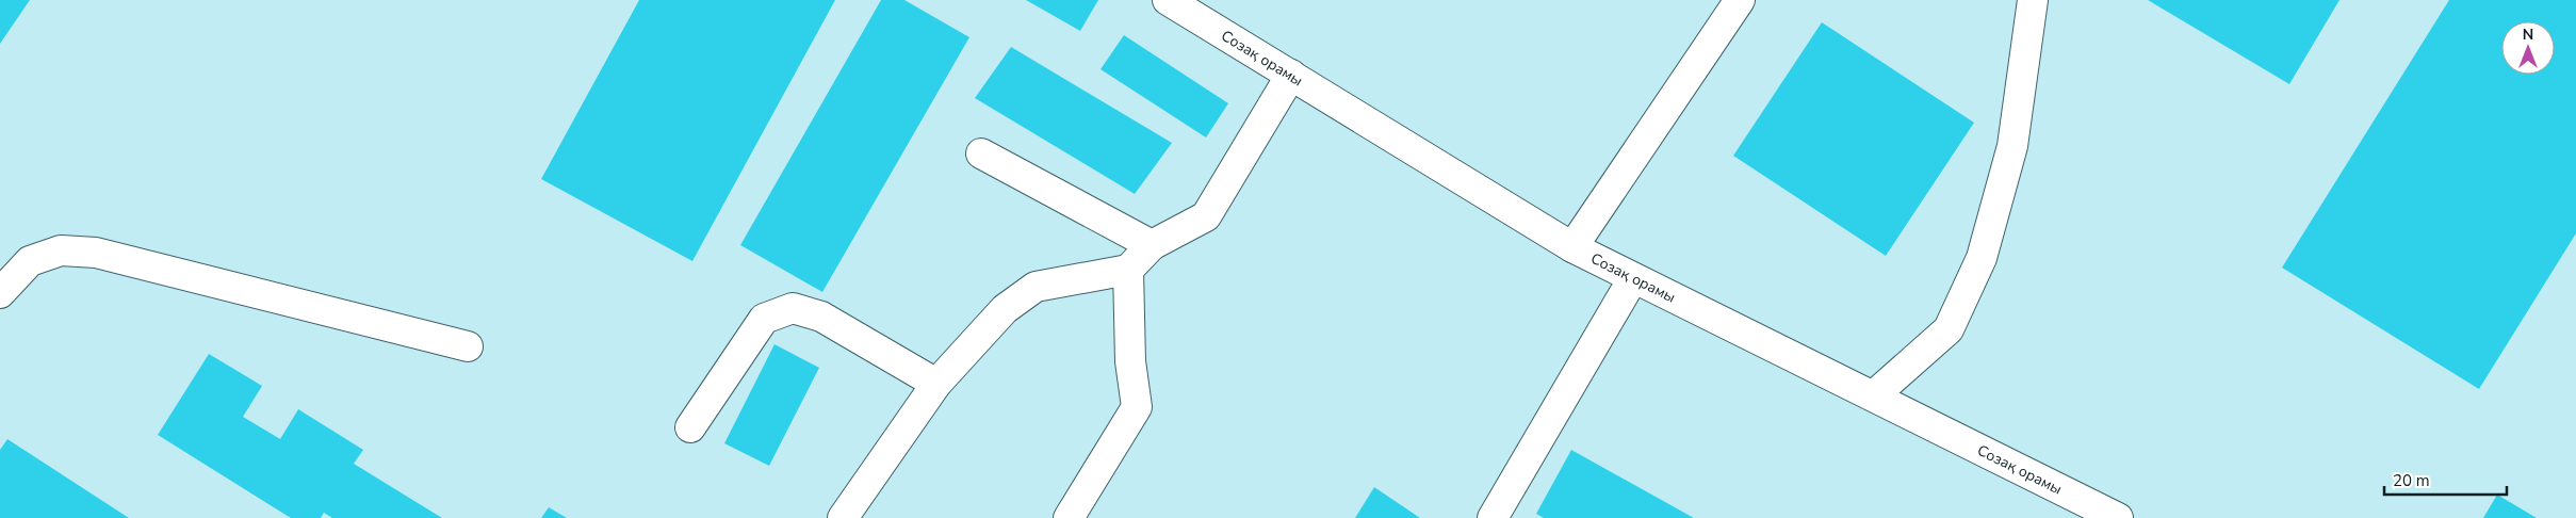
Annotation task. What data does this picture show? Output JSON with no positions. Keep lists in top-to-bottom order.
{
  "streets": {
    "lane": ["Созақ орамы"]
  },
  "scale_bar": "20 m",
  "north": "top"
}
